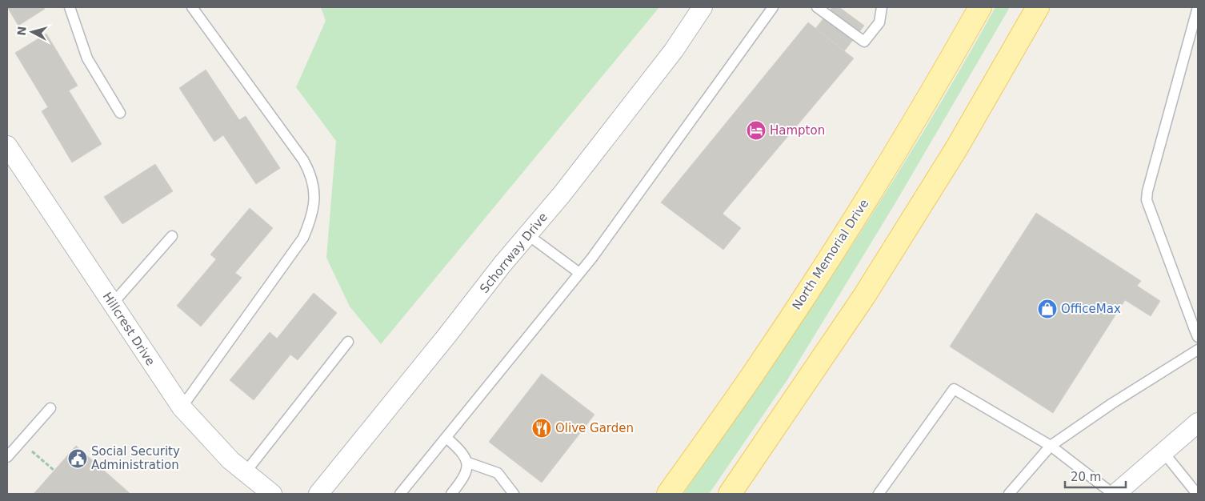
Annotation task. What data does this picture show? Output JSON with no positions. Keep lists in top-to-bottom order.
{
  "streets": {
    "main road": ["North Memorial Drive"],
    "street": ["Schorrway Drive", "Hillcrest Drive"]
  },
  "places": {
    "hotel": ["Hampton"],
    "shop": ["OfficeMax"],
    "restaurant": ["Olive Garden"],
    "public building": ["Social Security Administration"]
  },
  "scale_bar": "20 m",
  "north": "left"
}
